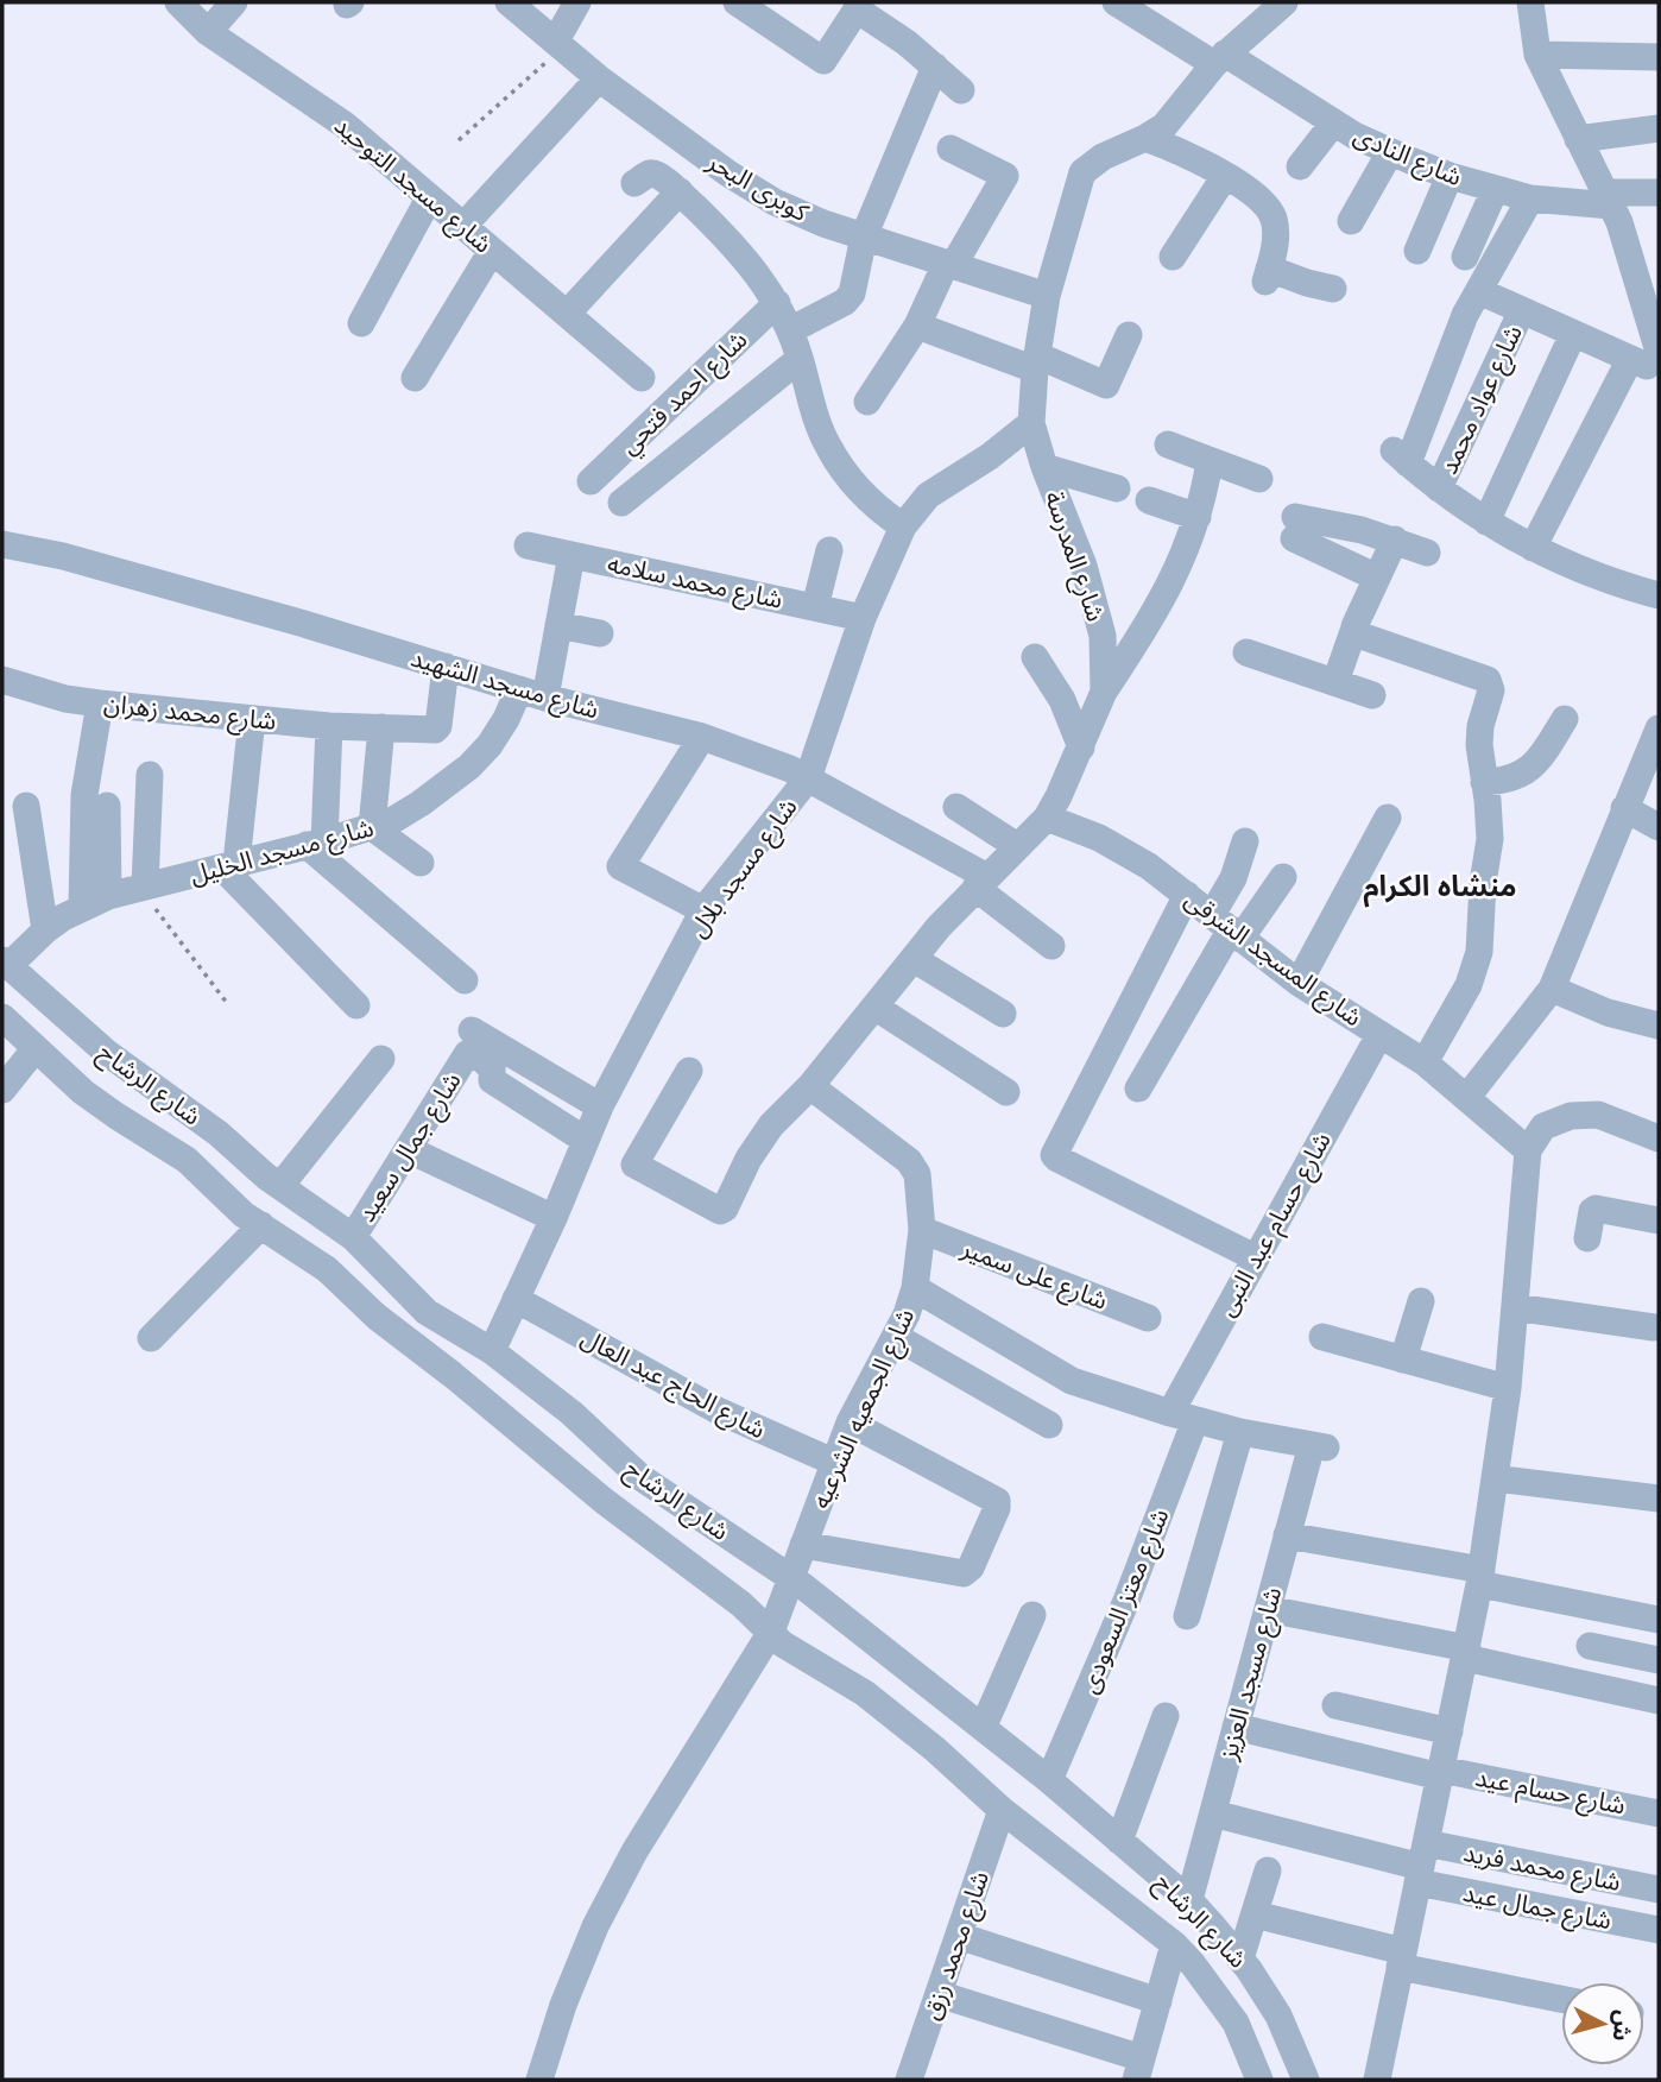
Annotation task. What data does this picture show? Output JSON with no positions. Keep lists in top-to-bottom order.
{
  "streets": {
    "street": [
      "شارع النادى",
      "شارع مسجد التوحيد",
      "كوبرى البحر",
      "شارع احمد فتحي",
      "شارع عواد محمد",
      "شارع المدرسة",
      "شارع محمد سلامه",
      "شارع مسجد الشهيد",
      "شارع محمد زهران",
      "شارع مسجد الخليل",
      "شارع مسجد بلال",
      "شارع المسجد الشرقى",
      "شارع الرشاح",
      "شارع جمال سعيد",
      "شارع حسام عبد النبى",
      "شارع على سمير",
      "شارع الحاج عبد العال",
      "شارع الجمعيه الشرعيه",
      "شارع معتز السعودى",
      "شارع مسجد العزيز",
      "شارع حسام عيد",
      "شارع محمد فريد",
      "شارع جمال عيد",
      "شارع محمد رزق"
    ]
  },
  "crossings": [
    ["شارع النادى", "شارع المدرسة"],
    ["كوبرى البحر", "شارع المدرسة"],
    ["شارع المدرسة", "شارع مسجد الشهيد"],
    ["شارع المدرسة", "شارع مسجد بلال"],
    ["شارع المدرسة", "شارع المسجد الشرقى"],
    ["شارع المدرسة", "شارع الجمعيه الشرعيه"],
    ["شارع محمد سلامه", "شارع مسجد الخليل"],
    ["شارع محمد سلامه", "شارع مسجد بلال"],
    ["شارع مسجد الشهيد", "شارع محمد زهران"],
    ["شارع مسجد الشهيد", "شارع مسجد الخليل"],
    ["شارع مسجد الشهيد", "شارع مسجد بلال"],
    ["شارع مسجد الخليل", "شارع الرشاح"],
    ["شارع مسجد بلال", "شارع الرشاح"],
    ["شارع مسجد بلال", "شارع الحاج عبد العال"],
    ["شارع المسجد الشرقى", "شارع حسام عبد النبى"],
    ["شارع الرشاح", "شارع جمال سعيد"],
    ["شارع الرشاح", "شارع الجمعيه الشرعيه"],
    ["شارع الرشاح", "شارع معتز السعودى"],
    ["شارع الرشاح", "شارع مسجد العزيز"],
    ["شارع الرشاح", "شارع محمد رزق"],
    ["شارع حسام عبد النبى", "شارع معتز السعودى"],
    ["شارع على سمير", "شارع الجمعيه الشرعيه"],
    ["شارع الحاج عبد العال", "شارع الجمعيه الشرعيه"],
    ["شارع مسجد العزيز", "شارع حسام عيد"],
    ["شارع محمد فريد", "شارع جمال عيد"]
  ],
  "districts": ["منشاه الكرام"],
  "north": "right"
}
